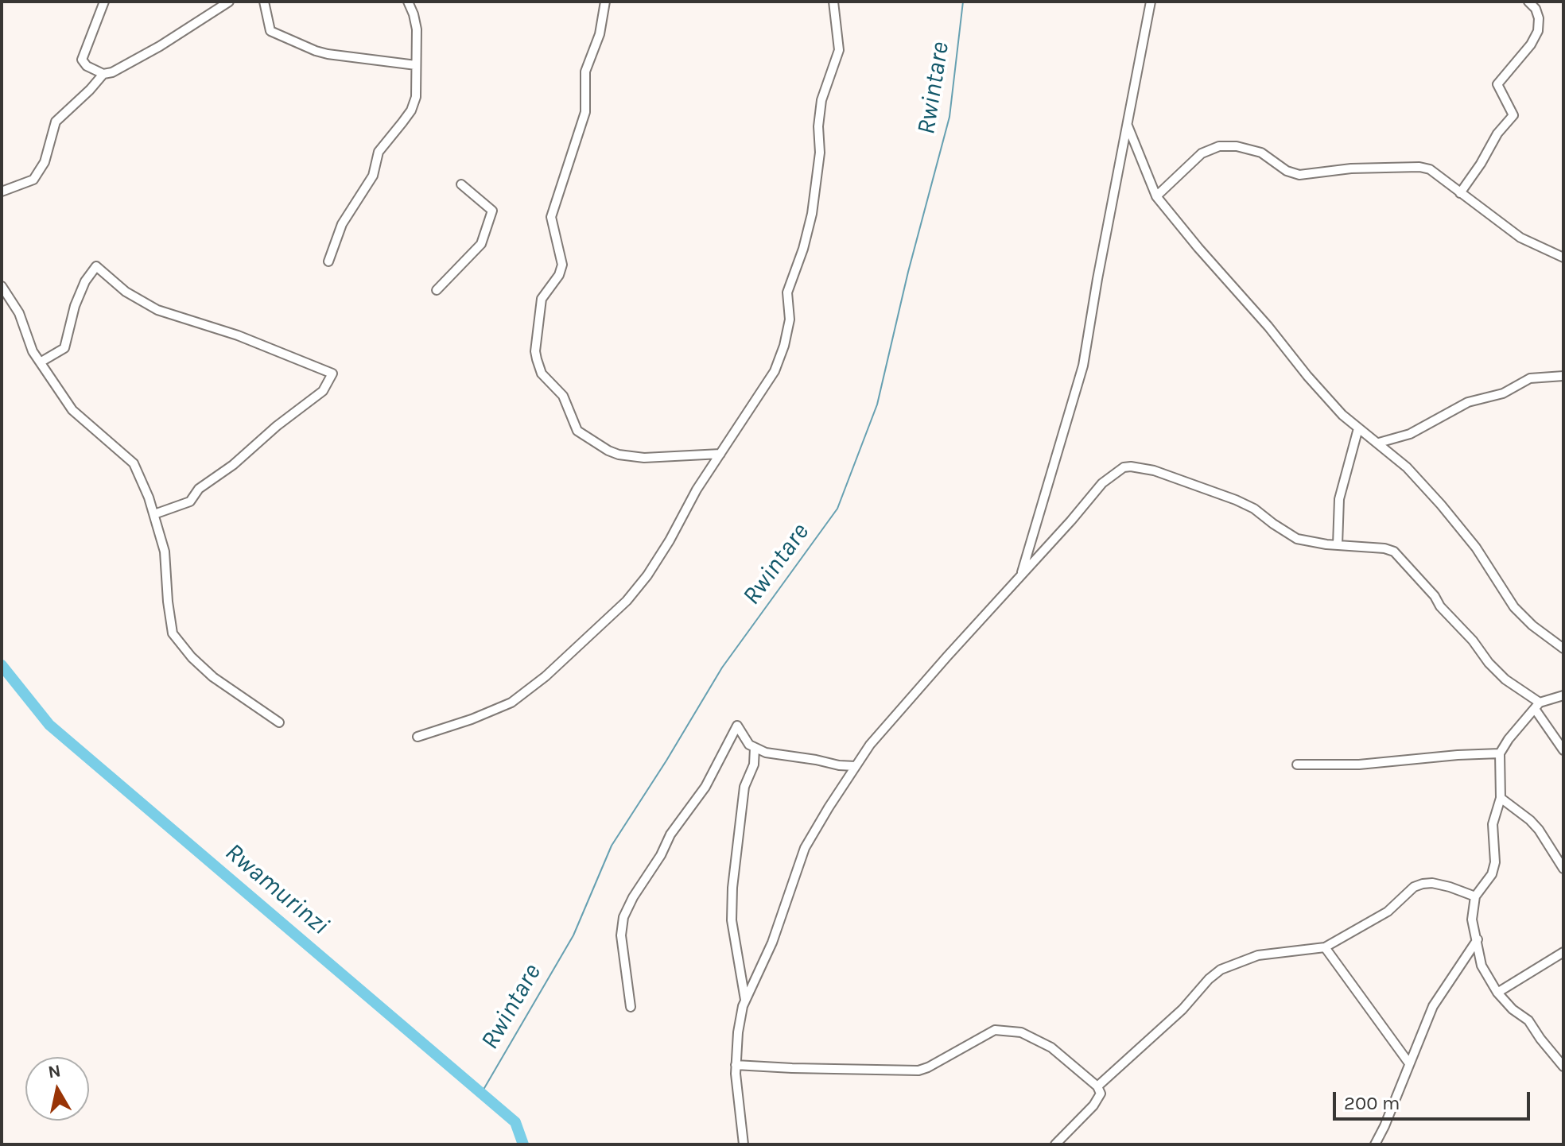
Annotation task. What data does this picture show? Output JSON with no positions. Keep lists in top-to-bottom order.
{
  "water": ["Rwintare", "Rwamurinzi"],
  "scale_bar": "200 m",
  "north": "top"
}
